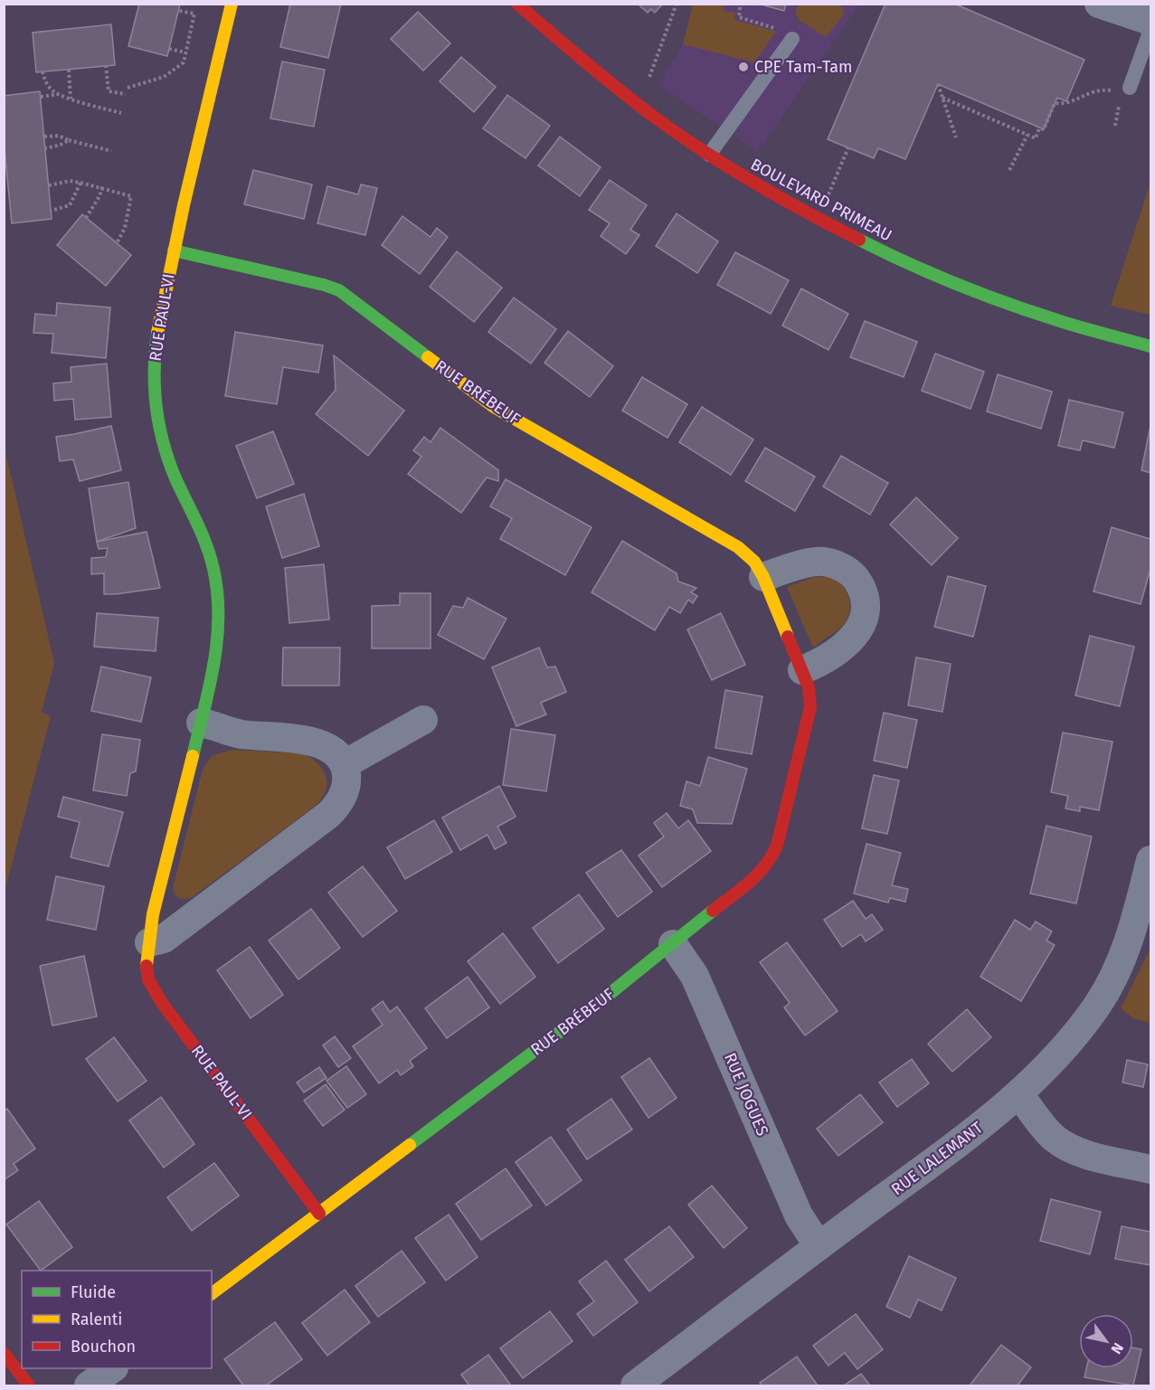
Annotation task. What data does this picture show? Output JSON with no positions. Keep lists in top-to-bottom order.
{
  "streets": {
    "street": [
      "BOULEVARD PRIMEAU",
      "RUE PAUL-VI",
      "RUE BRÉBEUF",
      "RUE JOGUES",
      "RUE LALEMANT"
    ]
  },
  "crossings": [
    ["RUE PAUL-VI", "RUE BRÉBEUF"],
    ["RUE BRÉBEUF", "RUE JOGUES"],
    ["RUE JOGUES", "RUE LALEMANT"]
  ],
  "places": ["CPE Tam-Tam"],
  "legend": ["Fluide", "Ralenti", "Bouchon"],
  "north": "bottom right"
}
